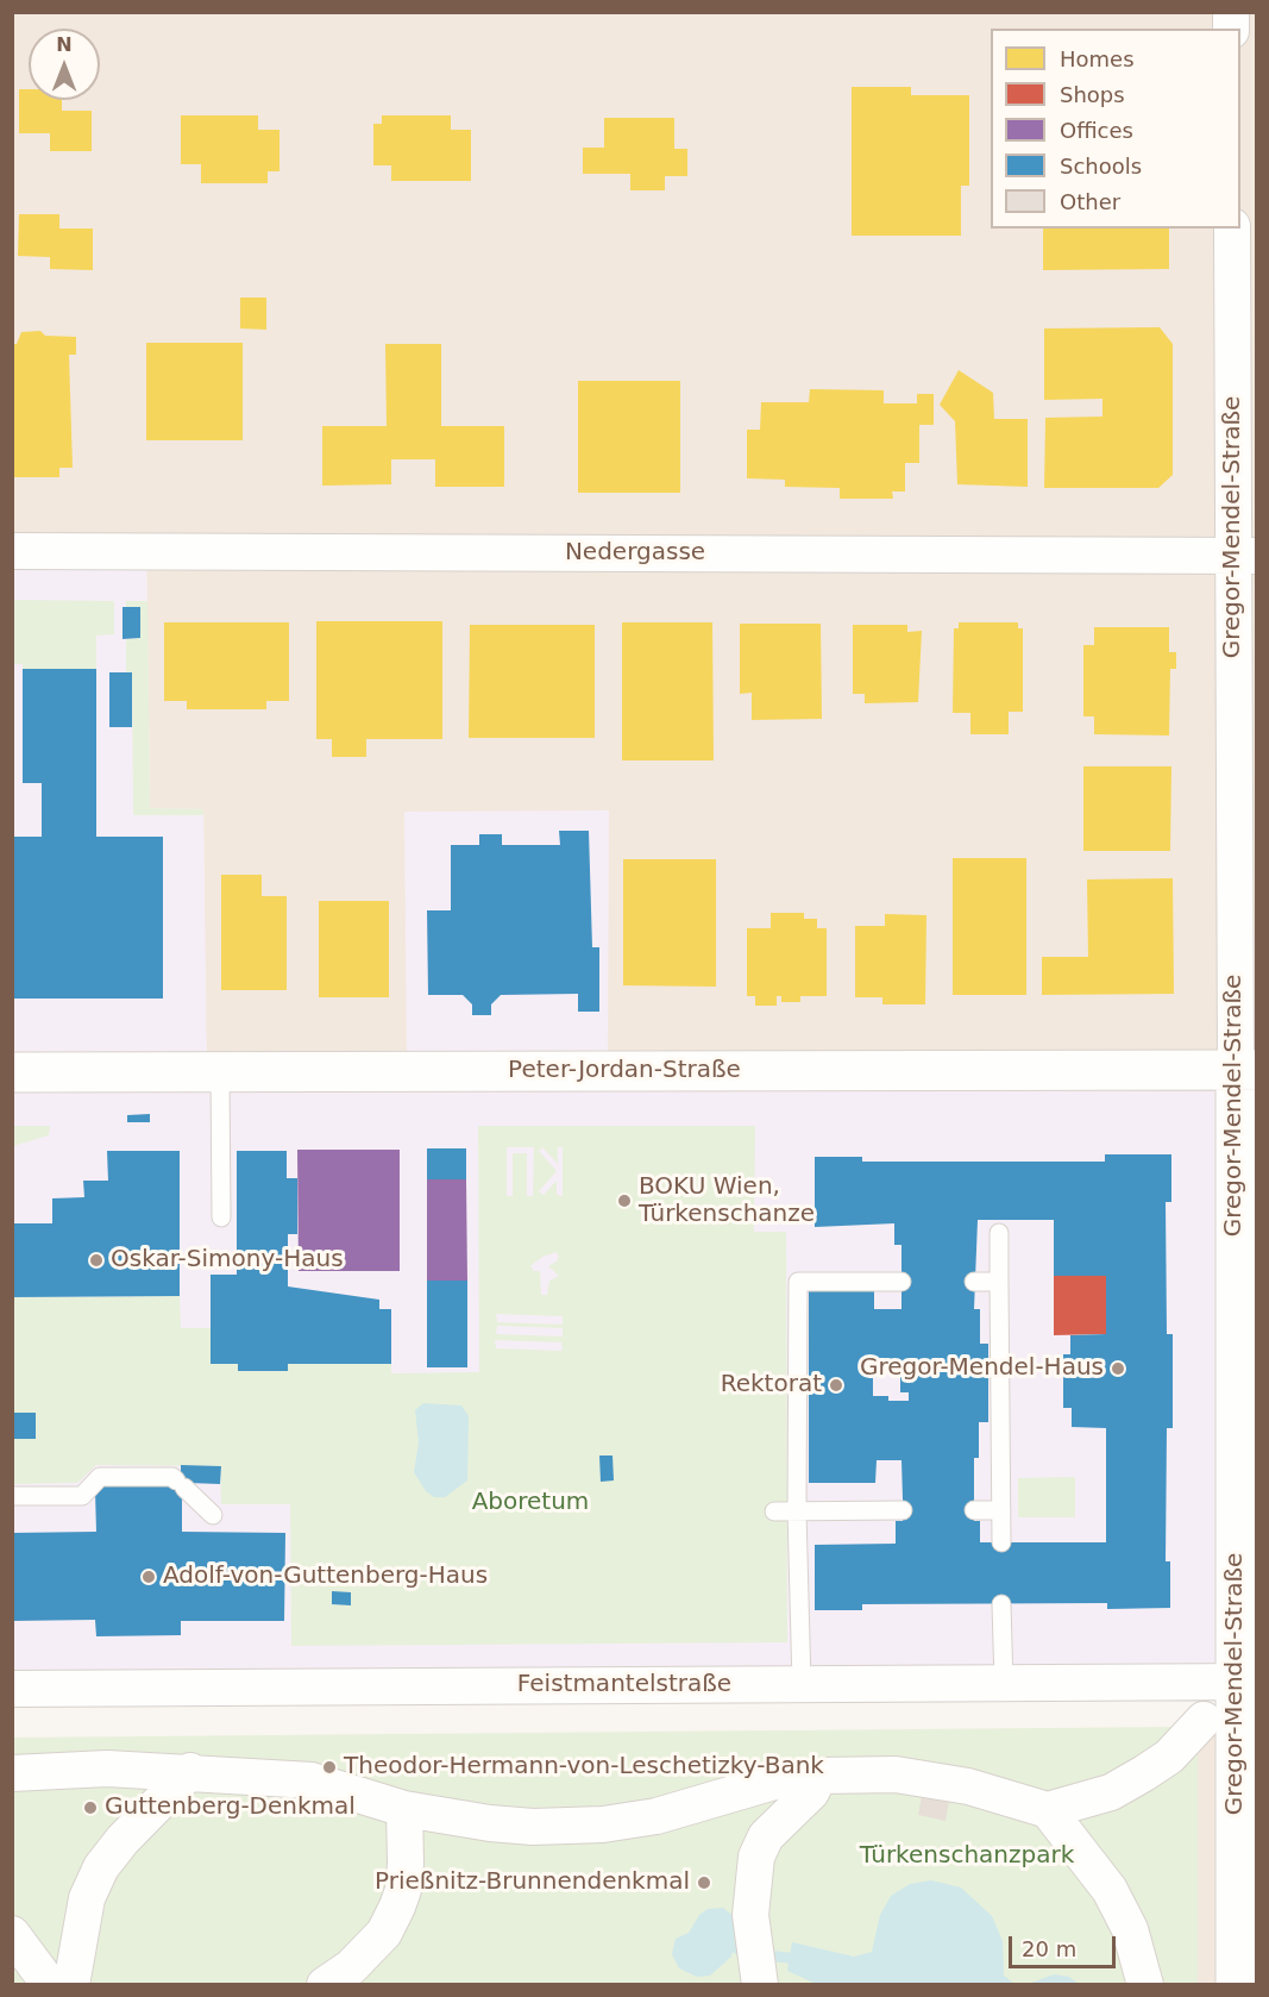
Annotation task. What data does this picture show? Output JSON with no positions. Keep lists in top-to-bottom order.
{
  "streets": {
    "main road": ["Gregor-Mendel-Straße", "Peter-Jordan-Straße"],
    "street": ["Nedergasse", "Feistmantelstraße"]
  },
  "crossings": [
    ["Gregor-Mendel-Straße", "Nedergasse"],
    ["Gregor-Mendel-Straße", "Peter-Jordan-Straße"],
    ["Gregor-Mendel-Straße", "Feistmantelstraße"]
  ],
  "parks": ["Aboretum", "Türkenschanzpark"],
  "places": [
    "BOKU Wien, Türkenschanze",
    "Oskar-Simony-Haus",
    "Gregor-Mendel-Haus",
    "Rektorat",
    "Adolf-von-Guttenberg-Haus",
    "Theodor-Hermann-von-Leschetizky-Bank",
    "Guttenberg-Denkmal",
    "Prießnitz-Brunnendenkmal"
  ],
  "legend": [
    "Homes",
    "Shops",
    "Offices",
    "Schools",
    "Other"
  ],
  "scale_bar": "20 m",
  "north": "top"
}
